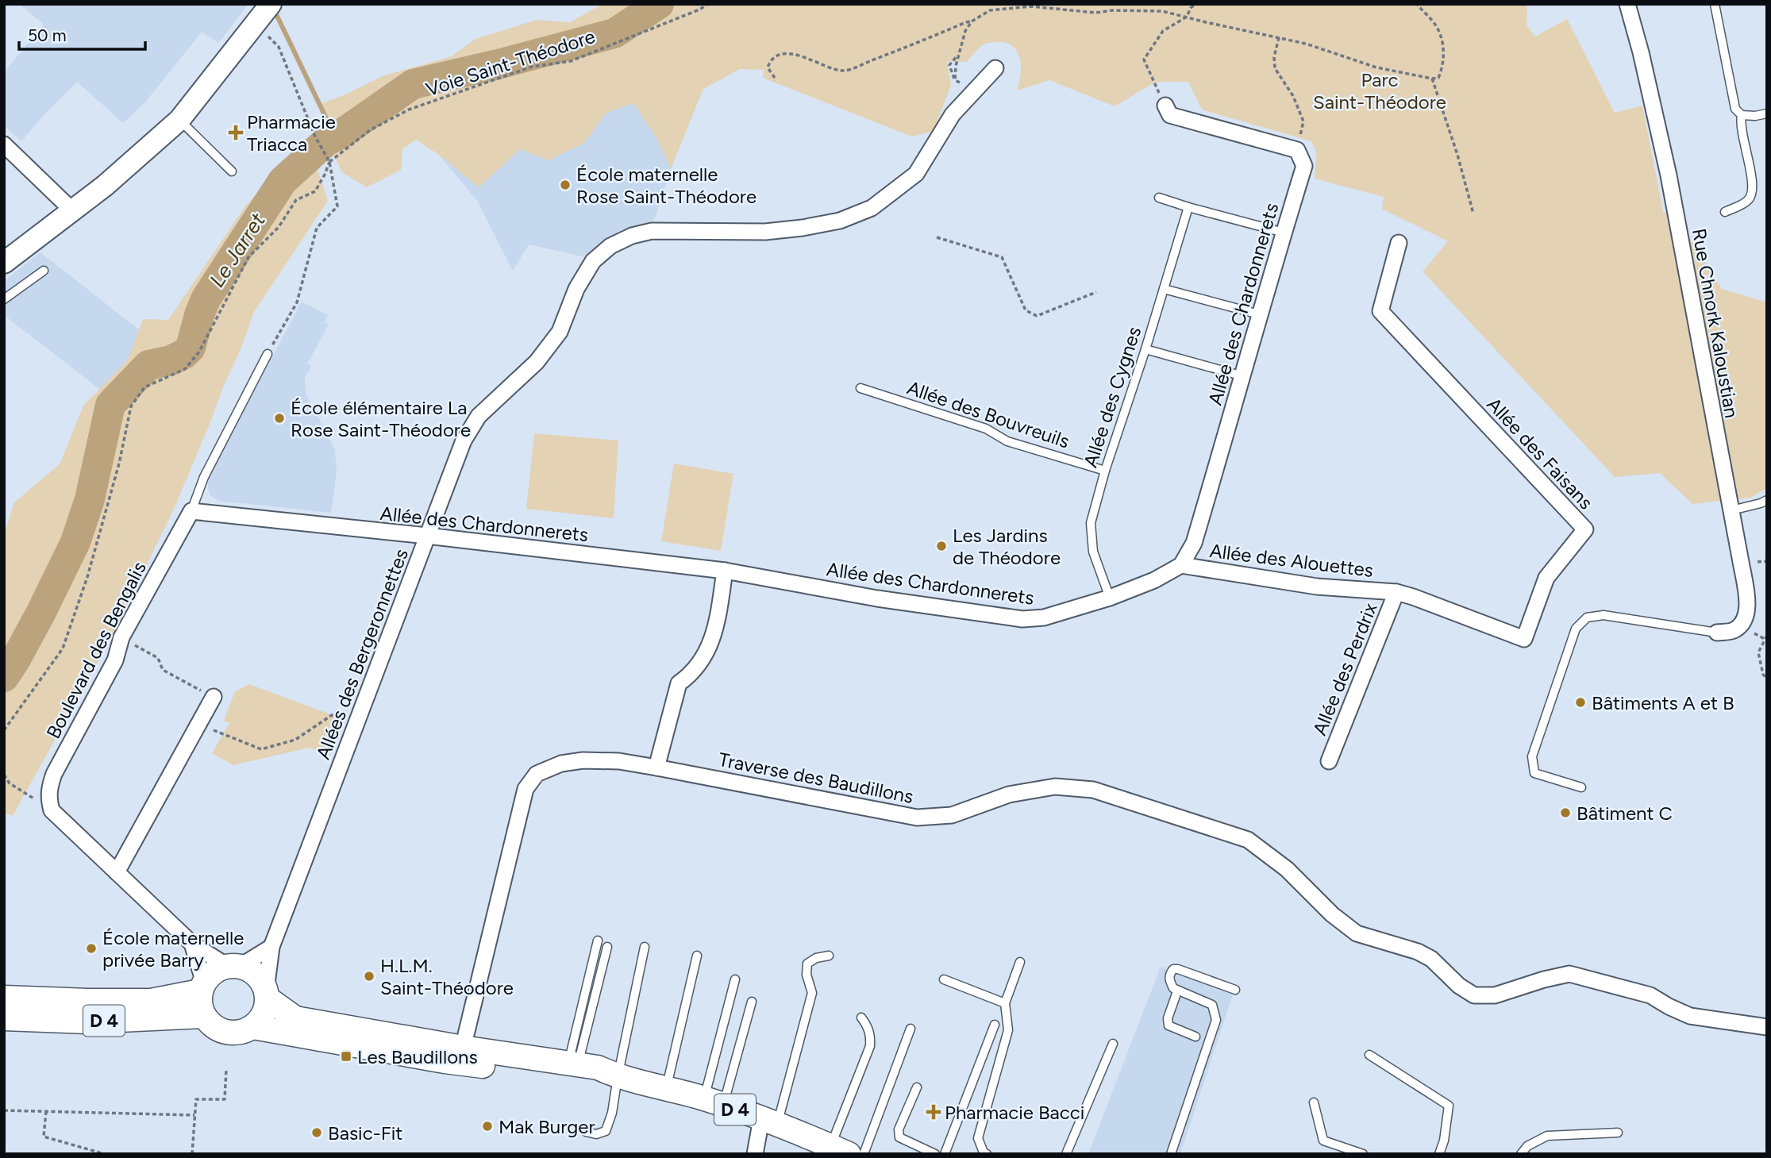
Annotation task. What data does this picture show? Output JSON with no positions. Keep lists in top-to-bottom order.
{
  "streets": {
    "main road": ["D 4"],
    "street": [
      "Allée des Chardonnerets",
      "Rue Chnork Kaloustian",
      "Allée des Faisans",
      "Allée des Alouettes",
      "Boulevard des Bengalis",
      "Allées des Bergeronnettes",
      "Allée des Perdrix",
      "Traverse des Baudillons"
    ],
    "lane": ["Allée des Cygnes", "Allée des Bouvreuils"],
    "path": ["Voie Saint-Théodore"]
  },
  "crossings": [
    ["Allée des Chardonnerets", "Allée des Cygnes"],
    ["Allée des Chardonnerets", "Allée des Alouettes"],
    ["Allée des Chardonnerets", "Boulevard des Bengalis"],
    ["Allée des Chardonnerets", "Allées des Bergeronnettes"],
    ["Allée des Cygnes", "Allée des Bouvreuils"],
    ["Allée des Faisans", "Allée des Alouettes"],
    ["Allée des Faisans", "Allée des Perdrix"],
    ["Allée des Alouettes", "Allée des Perdrix"],
    ["Allées des Bergeronnettes", "D 4"],
    ["Traverse des Baudillons", "D 4"]
  ],
  "water": ["Le Jarret"],
  "parks": ["Parc Saint-Théodore"],
  "places": {
    "health": ["Pharmacie Triacca", "Pharmacie Bacci"],
    "other": [
      "École maternelle Rose Saint-Théodore",
      "École élémentaire La Rose Saint-Théodore",
      "Les Jardins de Théodore",
      "Bâtiments A et B",
      "Bâtiment C",
      "École maternelle privée Barry",
      "H.L.M. Saint-Théodore",
      "Mak Burger",
      "Basic-Fit"
    ],
    "transit": ["Les Baudillons"]
  },
  "scale_bar": "50 m"
}
